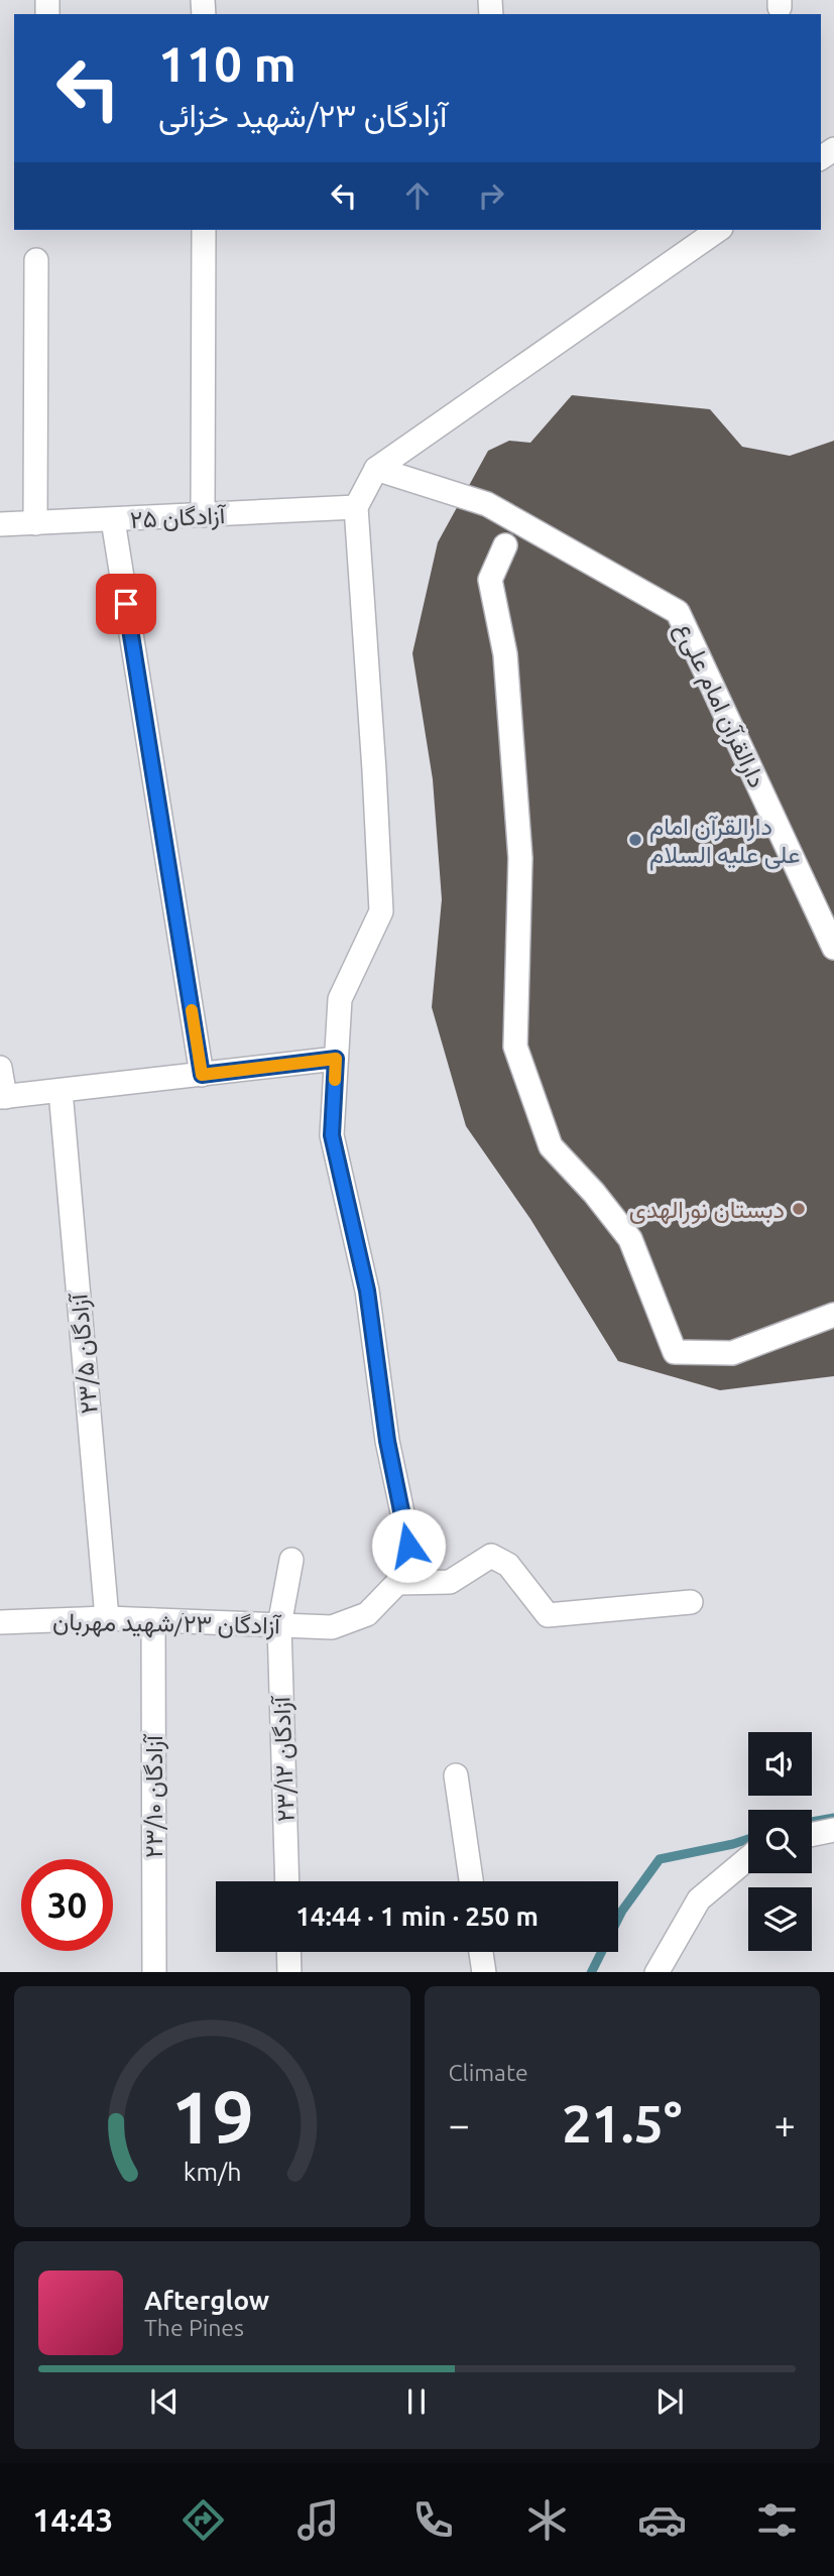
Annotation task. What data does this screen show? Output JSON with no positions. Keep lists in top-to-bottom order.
{
  "streets": {
    "street": [
      "آزادگان ۲۵",
      "دارالقرآن امام علی‌ع",
      "آزادگان ۲۳/۵",
      "آزادگان ۲۳/شهید مهربان",
      "آزادگان ۲۳/۱۲",
      "آزادگان ۲۳/۱۰"
    ]
  },
  "crossings": [
    ["آزادگان ۲۳/۵", "آزادگان ۲۳/شهید مهربان"],
    ["آزادگان ۲۳/شهید مهربان", "آزادگان ۲۳/۱۲"],
    ["آزادگان ۲۳/شهید مهربان", "آزادگان ۲۳/۱۰"]
  ],
  "places": ["دارالقرآن امام علی علیه السلام", "دبستان نورالهدی"],
  "page": {
    "turn": ["110 m", "آزادگان ۲۳/شهید خزائی"],
    "limit": "30",
    "trip": "14:44 · 1 min · 250 m",
    "tile": "Climate",
    "heat": ["−", "21.5°", "+"],
    "song": ["Afterglow", "The Pines"],
    "tabs": "14:43",
    "gauge": ["19", "km/h"]
  }
}
